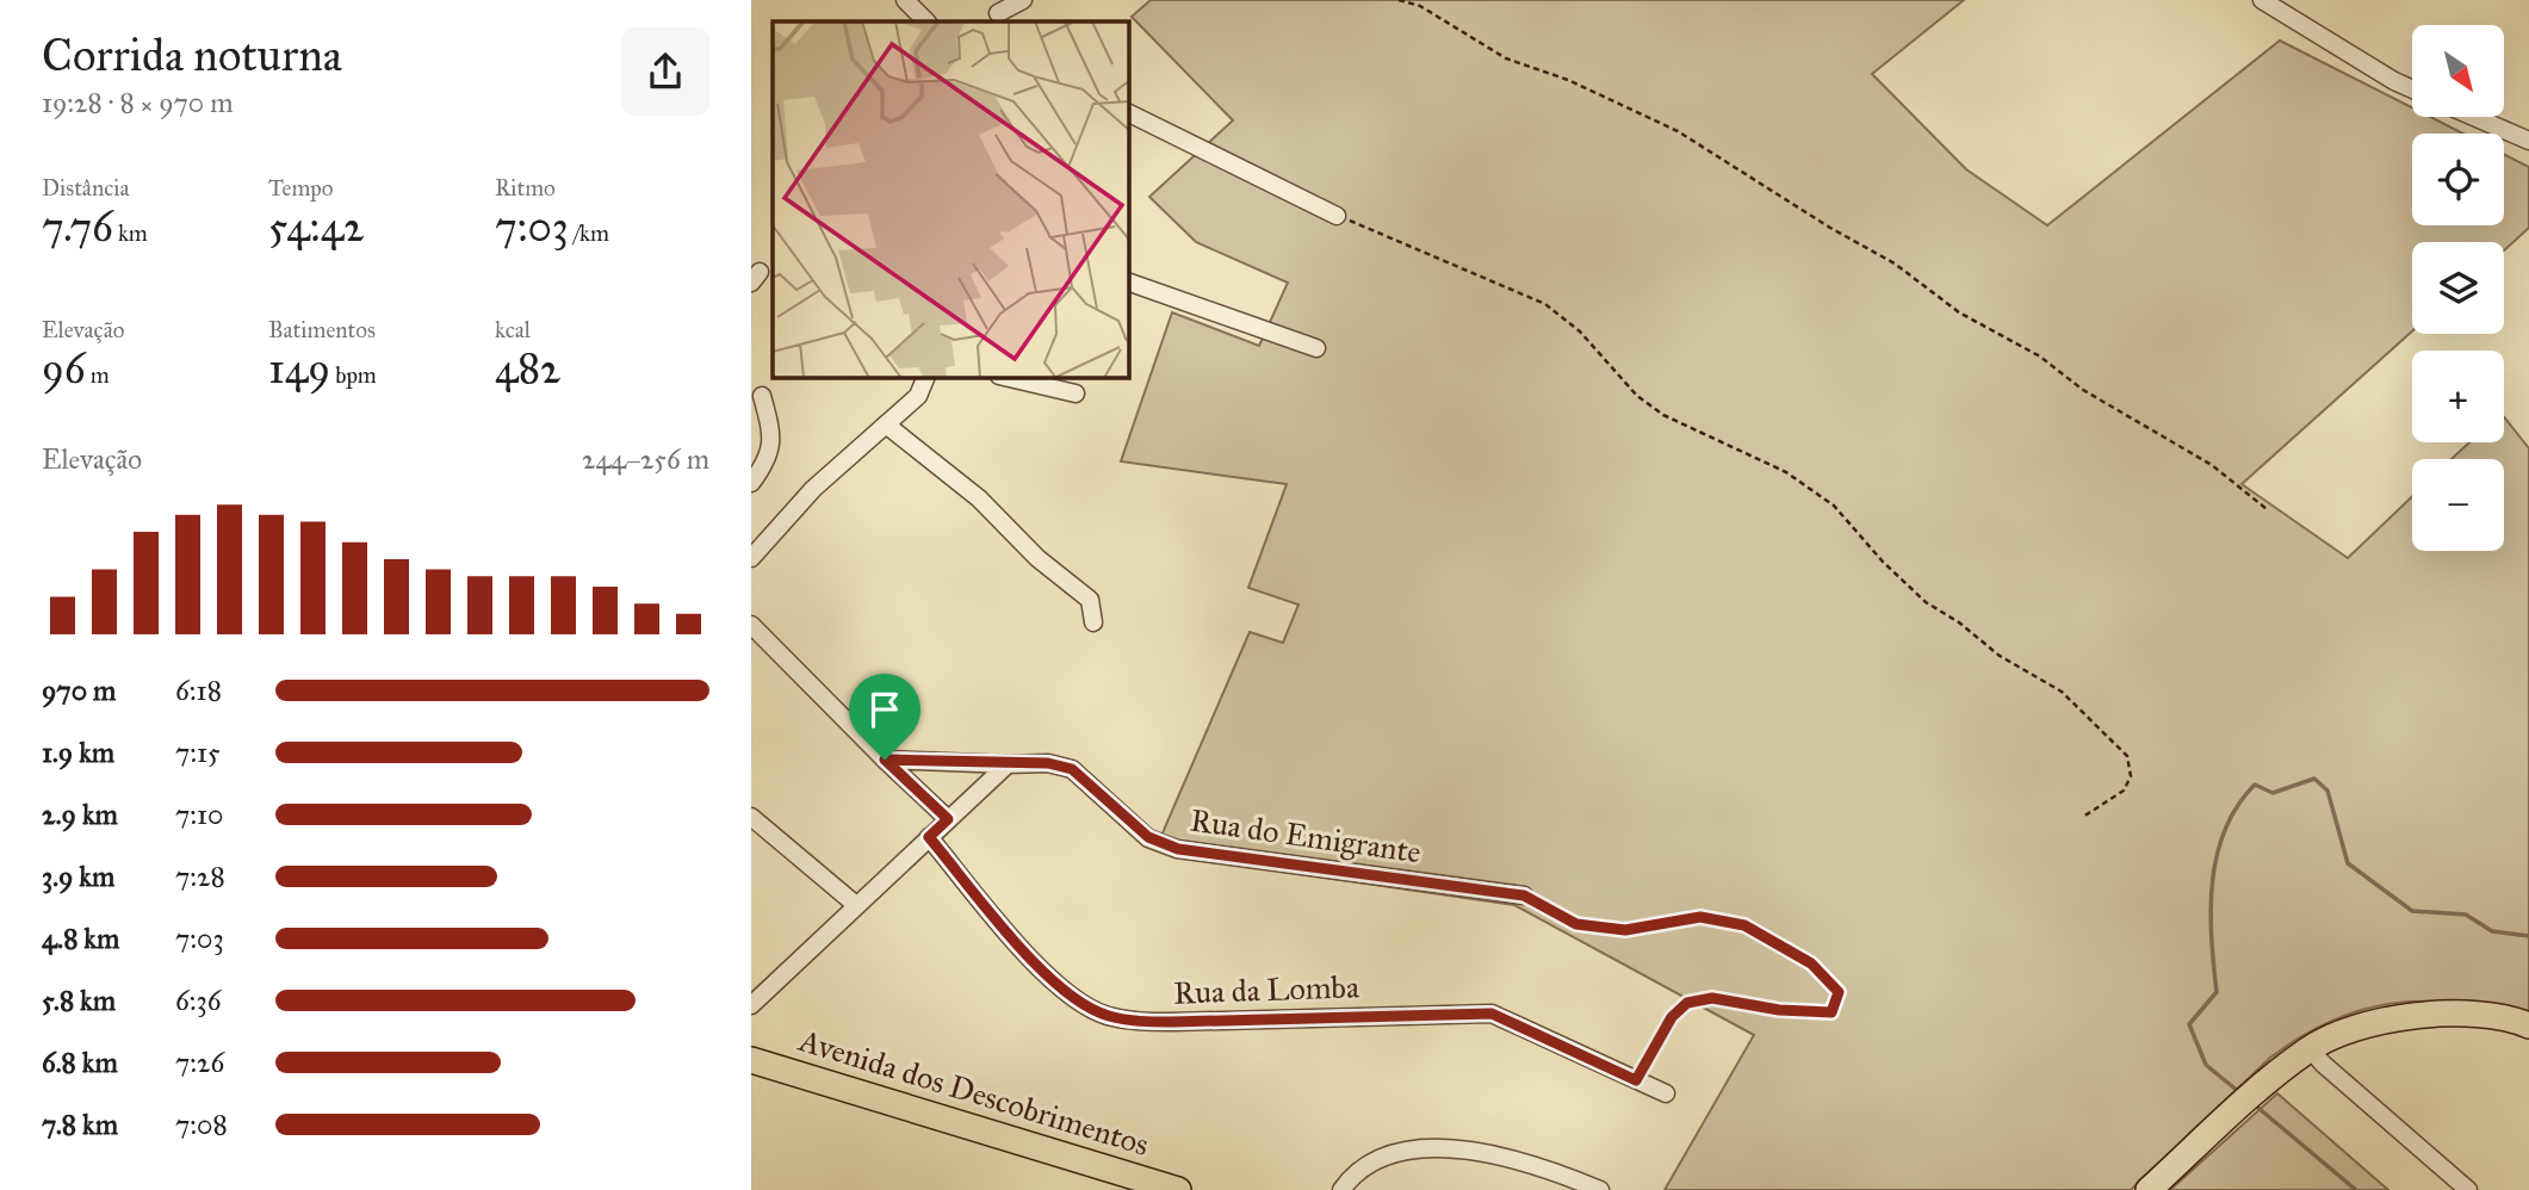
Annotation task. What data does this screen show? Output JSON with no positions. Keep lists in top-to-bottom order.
{
  "streets": {
    "main road": ["Avenida dos Descobrimentos"],
    "street": ["Rua do Emigrante", "Rua da Lomba"]
  },
  "north": "bottom right",
  "page": {
    "heading": ["Corrida noturna", "19:28 · 8 × 970 m"],
    "map_buttons": ["+", "−"],
    "stats": [
      ["Distância", "7.76 km"],
      ["Tempo", "54:42"],
      ["Ritmo", "7:03 /km"],
      ["Elevação", "96 m"],
      ["Batimentos", "149 bpm"],
      ["kcal", "482"]
    ],
    "chart": ["Elevação", "244–256 m"],
    "list": [
      {
        "name": "970 m",
        "note": "6:18"
      },
      {
        "name": "1.9 km",
        "note": "7:15"
      },
      {
        "name": "2.9 km",
        "note": "7:10"
      },
      {
        "name": "3.9 km",
        "note": "7:28"
      },
      {
        "name": "4.8 km",
        "note": "7:03"
      },
      {
        "name": "5.8 km",
        "note": "6:36"
      },
      {
        "name": "6.8 km",
        "note": "7:26"
      },
      {
        "name": "7.8 km",
        "note": "7:08"
      }
    ]
  }
}
